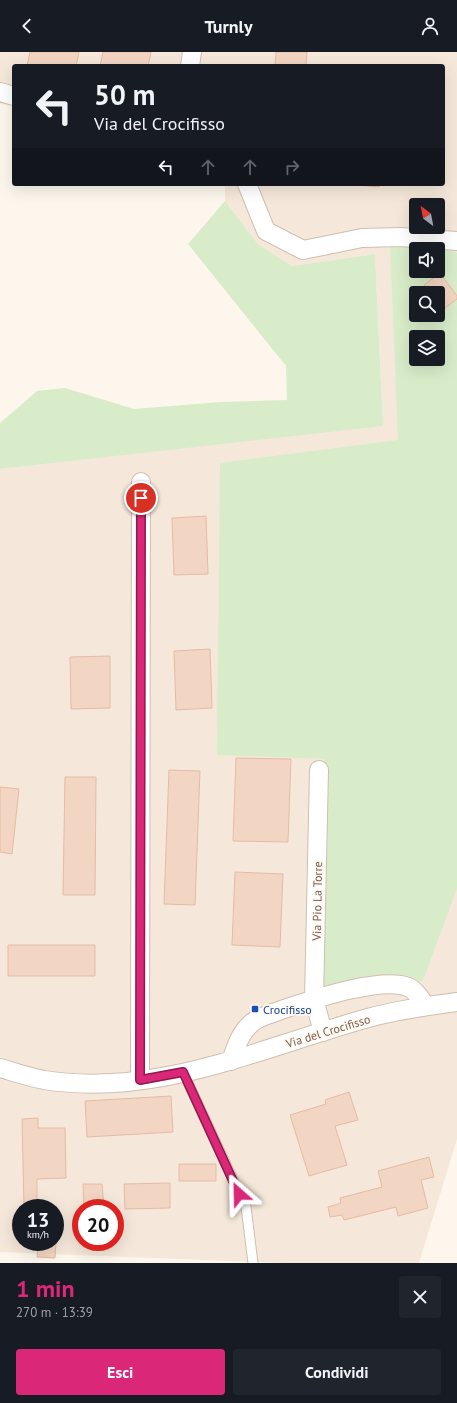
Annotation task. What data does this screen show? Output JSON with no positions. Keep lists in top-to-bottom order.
{
  "streets": {
    "street": ["Via Pio La Torre", "Via del Crocifisso"]
  },
  "crossings": [
    ["Via Pio La Torre", "Via del Crocifisso"]
  ],
  "places": {
    "transit": ["Crocifisso"]
  },
  "north": "top left",
  "page": {
    "header": "Turnly",
    "turn": ["50 m", "Via del Crocifisso"],
    "speed": "13 km/h",
    "limit": "20",
    "heading": ["1 min", "270 m · 13:39"],
    "buttons": ["Esci", "Condividi"]
  }
}
